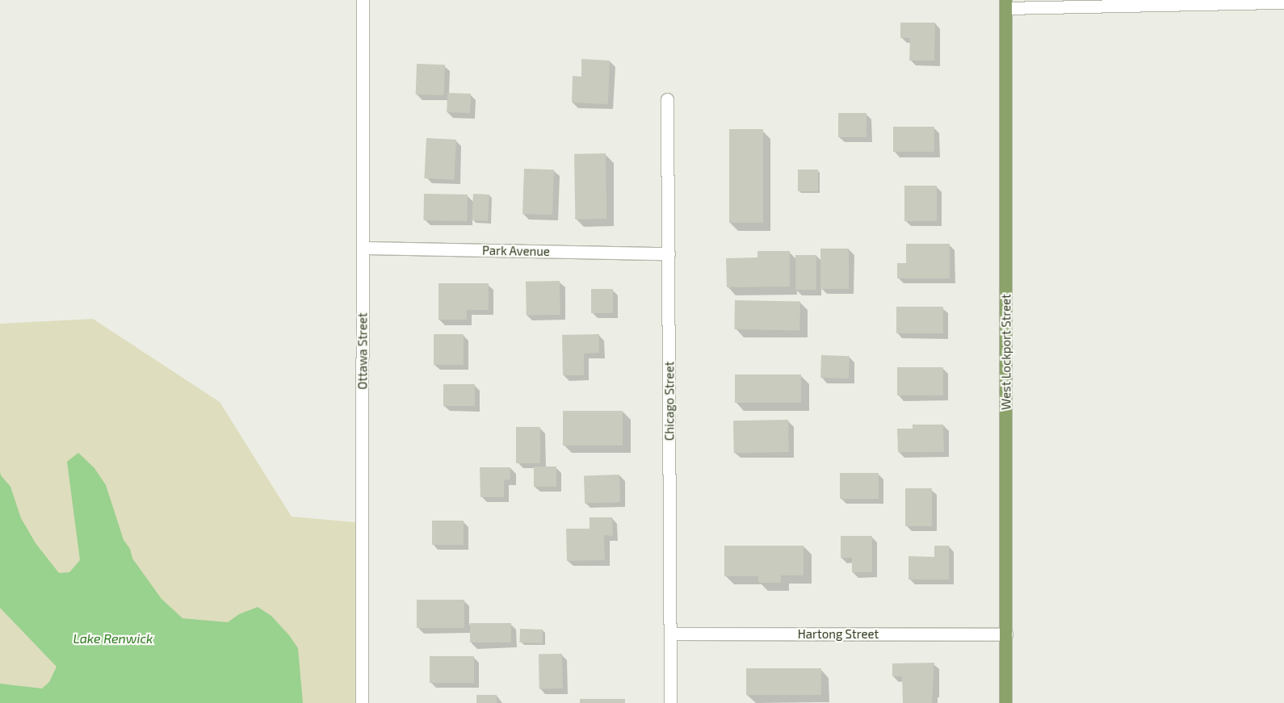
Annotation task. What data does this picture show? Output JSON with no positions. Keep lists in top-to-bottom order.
{
  "streets": {
    "main road": ["West Lockport Street"],
    "street": [
      "Park Avenue",
      "Ottawa Street",
      "Chicago Street",
      "Hartong Street"
    ]
  },
  "crossings": [
    ["Park Avenue", "Ottawa Street"],
    ["Park Avenue", "Chicago Street"],
    ["West Lockport Street", "Hartong Street"],
    ["Chicago Street", "Hartong Street"]
  ],
  "water": ["Lake Renwick"]
}
